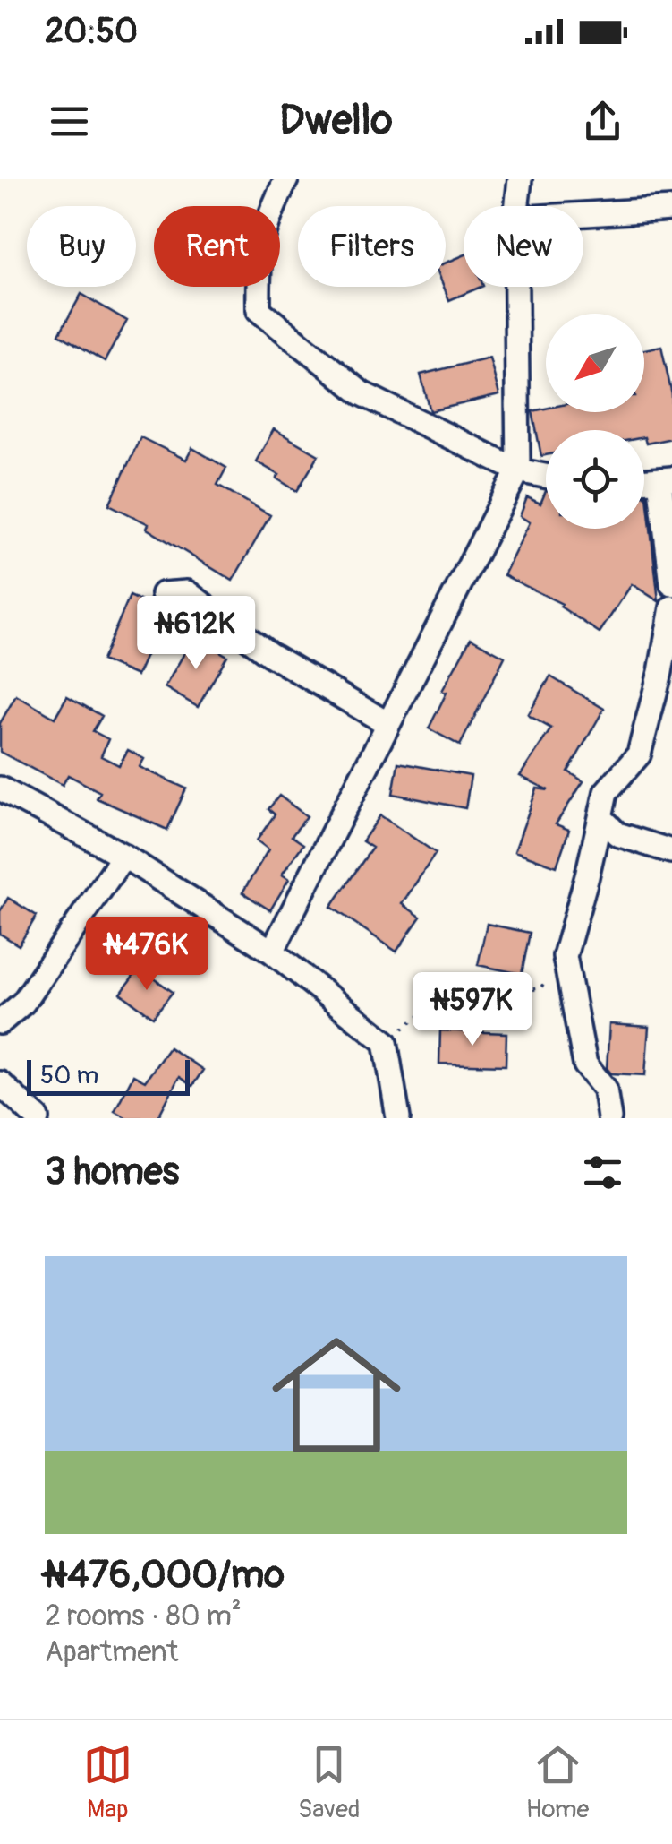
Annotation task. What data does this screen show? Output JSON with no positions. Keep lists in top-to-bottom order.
{
  "scale_bar": "50 m",
  "north": "bottom left",
  "page": {
    "status": "20:50",
    "header": "Dwello",
    "chip": [
      "Buy",
      "Rent",
      "Filters",
      "New"
    ],
    "price": ["₦612K", "₦476K", "₦597K"],
    "scale": "50 m",
    "heading": "3 homes",
    "list": [
      {
        "name": "₦476,000/mo",
        "note": "2 rooms · 80 m² · Apartment"
      }
    ],
    "tabs": ["Map", "Saved", "Home"]
  }
}
